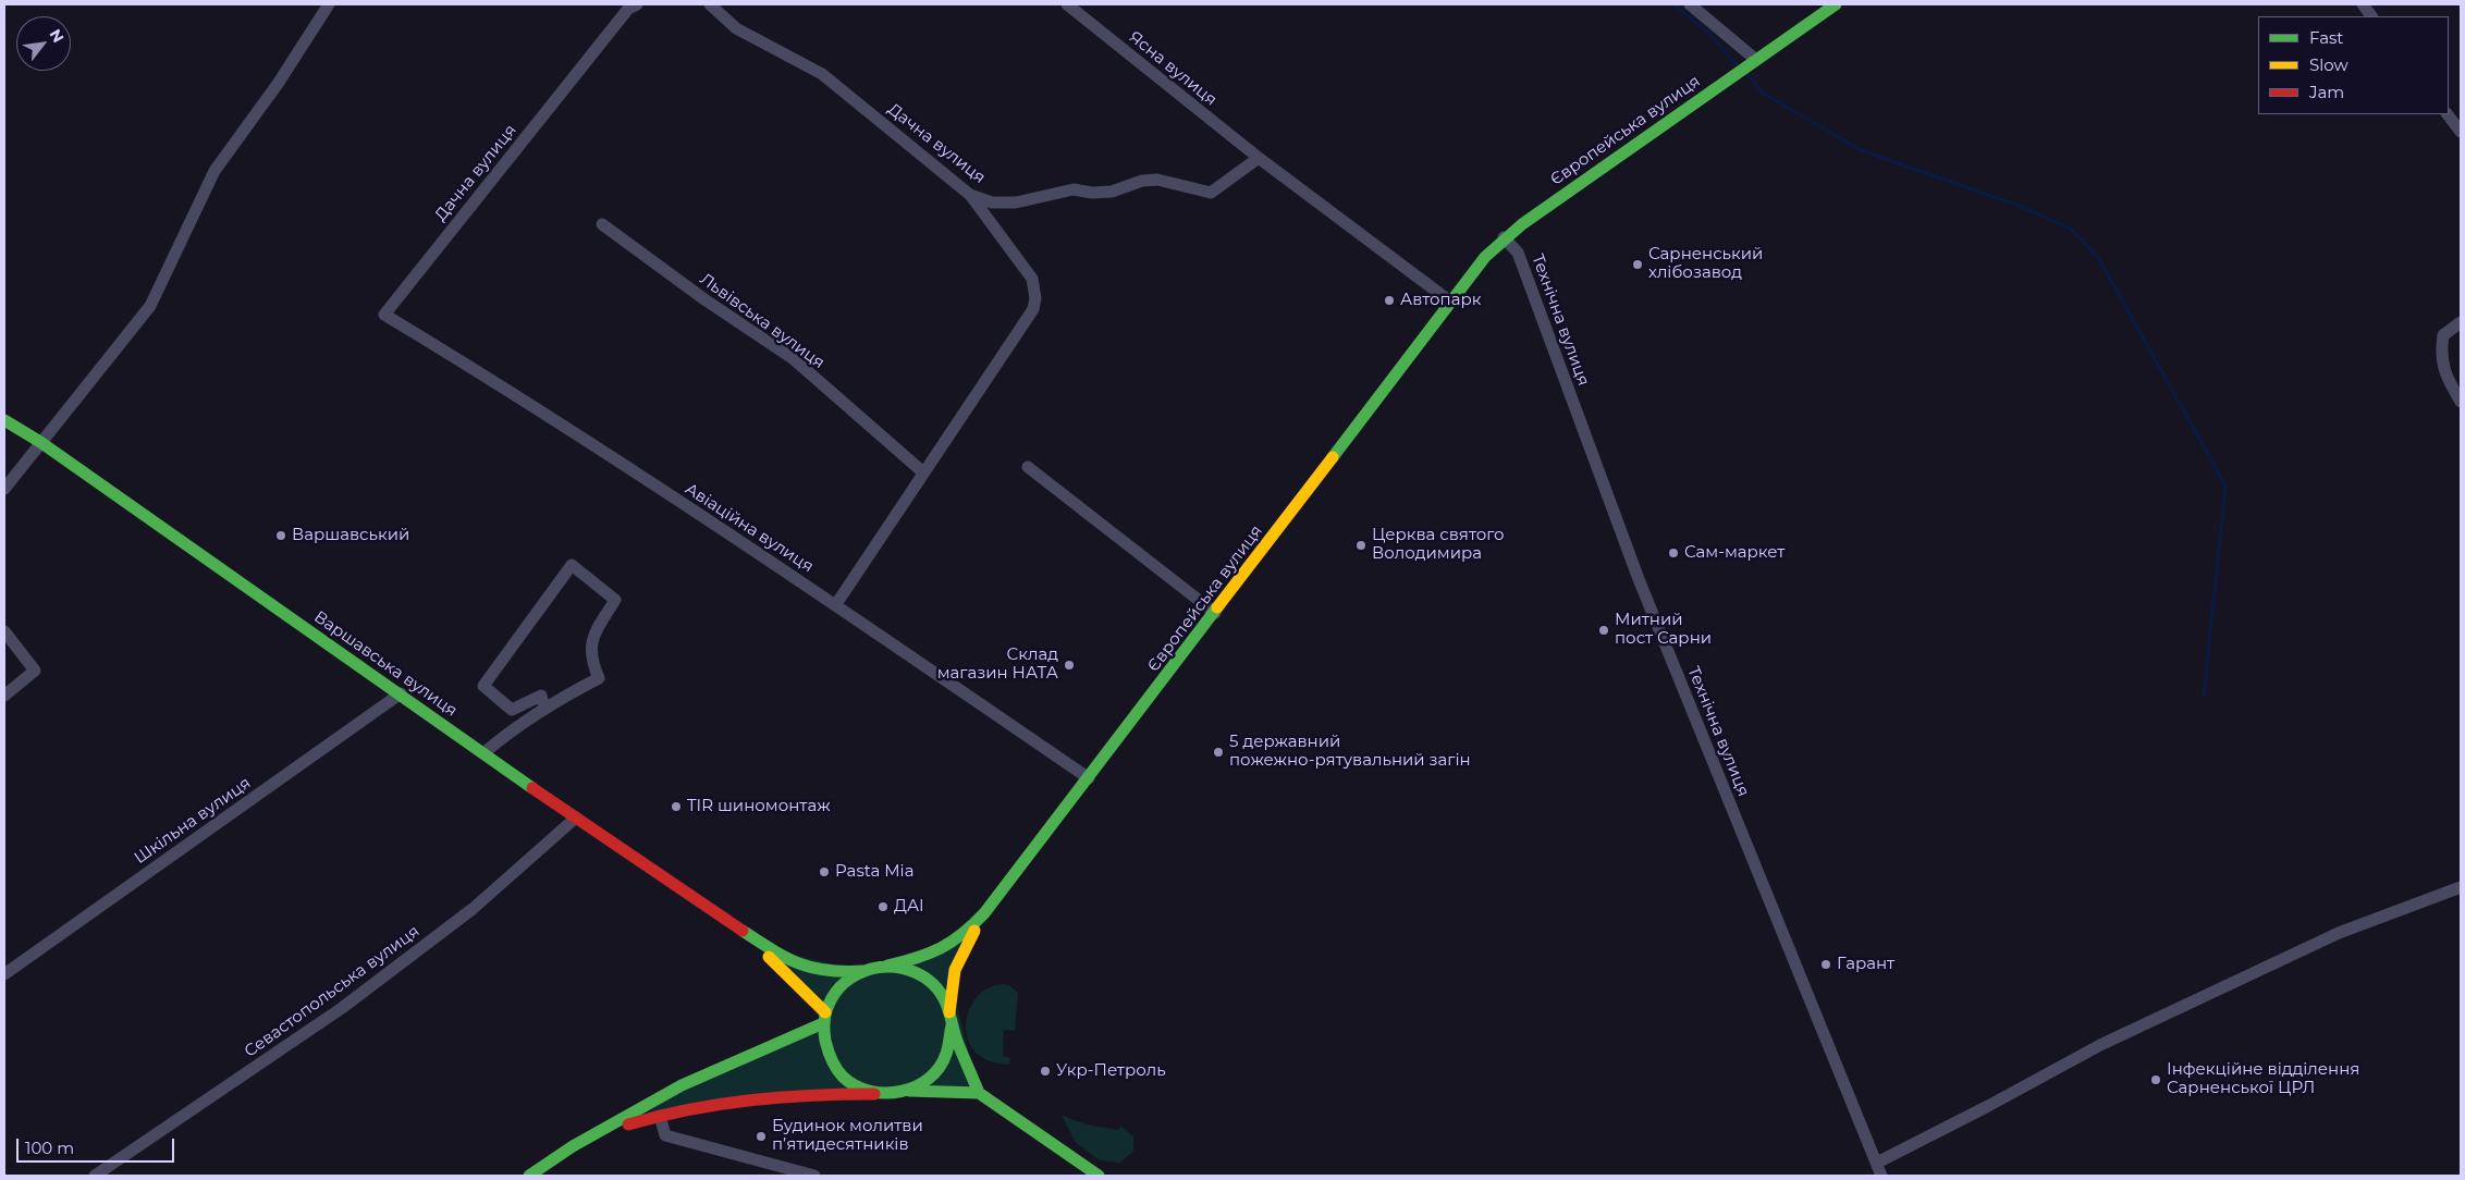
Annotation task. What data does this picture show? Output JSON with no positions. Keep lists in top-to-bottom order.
{
  "streets": {
    "main road": ["Європейська вулиця", "Варшавська вулиця"],
    "street": [
      "Ясна вулиця",
      "Дачна вулиця",
      "Технічна вулиця",
      "Львівська вулиця",
      "Авіаційна вулиця",
      "Шкільна вулиця",
      "Севастопольська вулиця"
    ]
  },
  "crossings": [
    ["Ясна вулиця", "Дачна вулиця"],
    ["Європейська вулиця", "Технічна вулиця"],
    ["Європейська вулиця", "Авіаційна вулиця"],
    ["Дачна вулиця", "Авіаційна вулиця"],
    ["Варшавська вулиця", "Шкільна вулиця"],
    ["Варшавська вулиця", "Севастопольська вулиця"]
  ],
  "places": [
    "Сарненський хлібозавод",
    "Автопарк",
    "Варшавський",
    "Церква святого Володимира",
    "Сам-маркет",
    "Митний пост Сарни",
    "Склад магазин НАТА",
    "5 державний пожежно-рятувальний загін",
    "TIR шиномонтаж",
    "Pasta Mia",
    "ДАІ",
    "Гарант",
    "Укр-Петроль",
    "Інфекційне відділення Сарненської ЦРЛ",
    "Будинок молитви п’ятидесятників"
  ],
  "legend": ["Fast", "Slow", "Jam"],
  "scale_bar": "100 m",
  "north": "top right"
}
